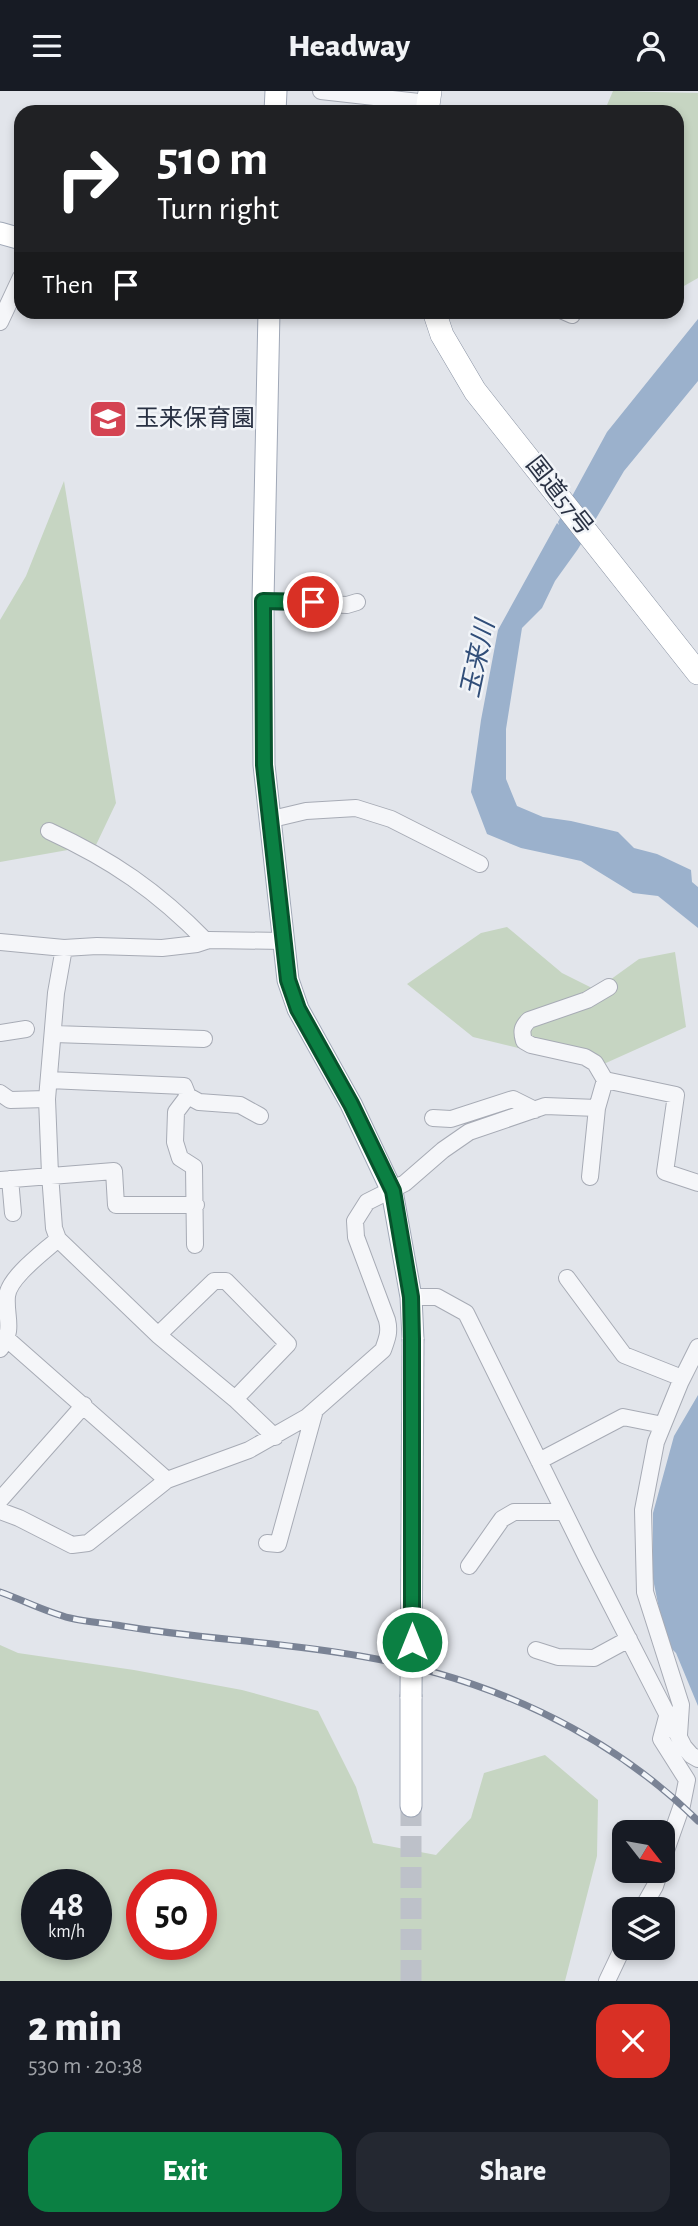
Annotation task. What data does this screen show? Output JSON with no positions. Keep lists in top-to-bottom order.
{
  "streets": {
    "highway": ["国道57号"]
  },
  "water": ["玉来川"],
  "places": {
    "school or university": ["玉来保育園"]
  },
  "north": "bottom right",
  "page": {
    "header": "Headway",
    "turn": ["510 m", "Turn right"],
    "then": "Then",
    "speed": "48 km/h",
    "limit": "50",
    "heading": ["2 min", "530 m · 20:38"],
    "buttons": ["Exit", "Share"]
  }
}
